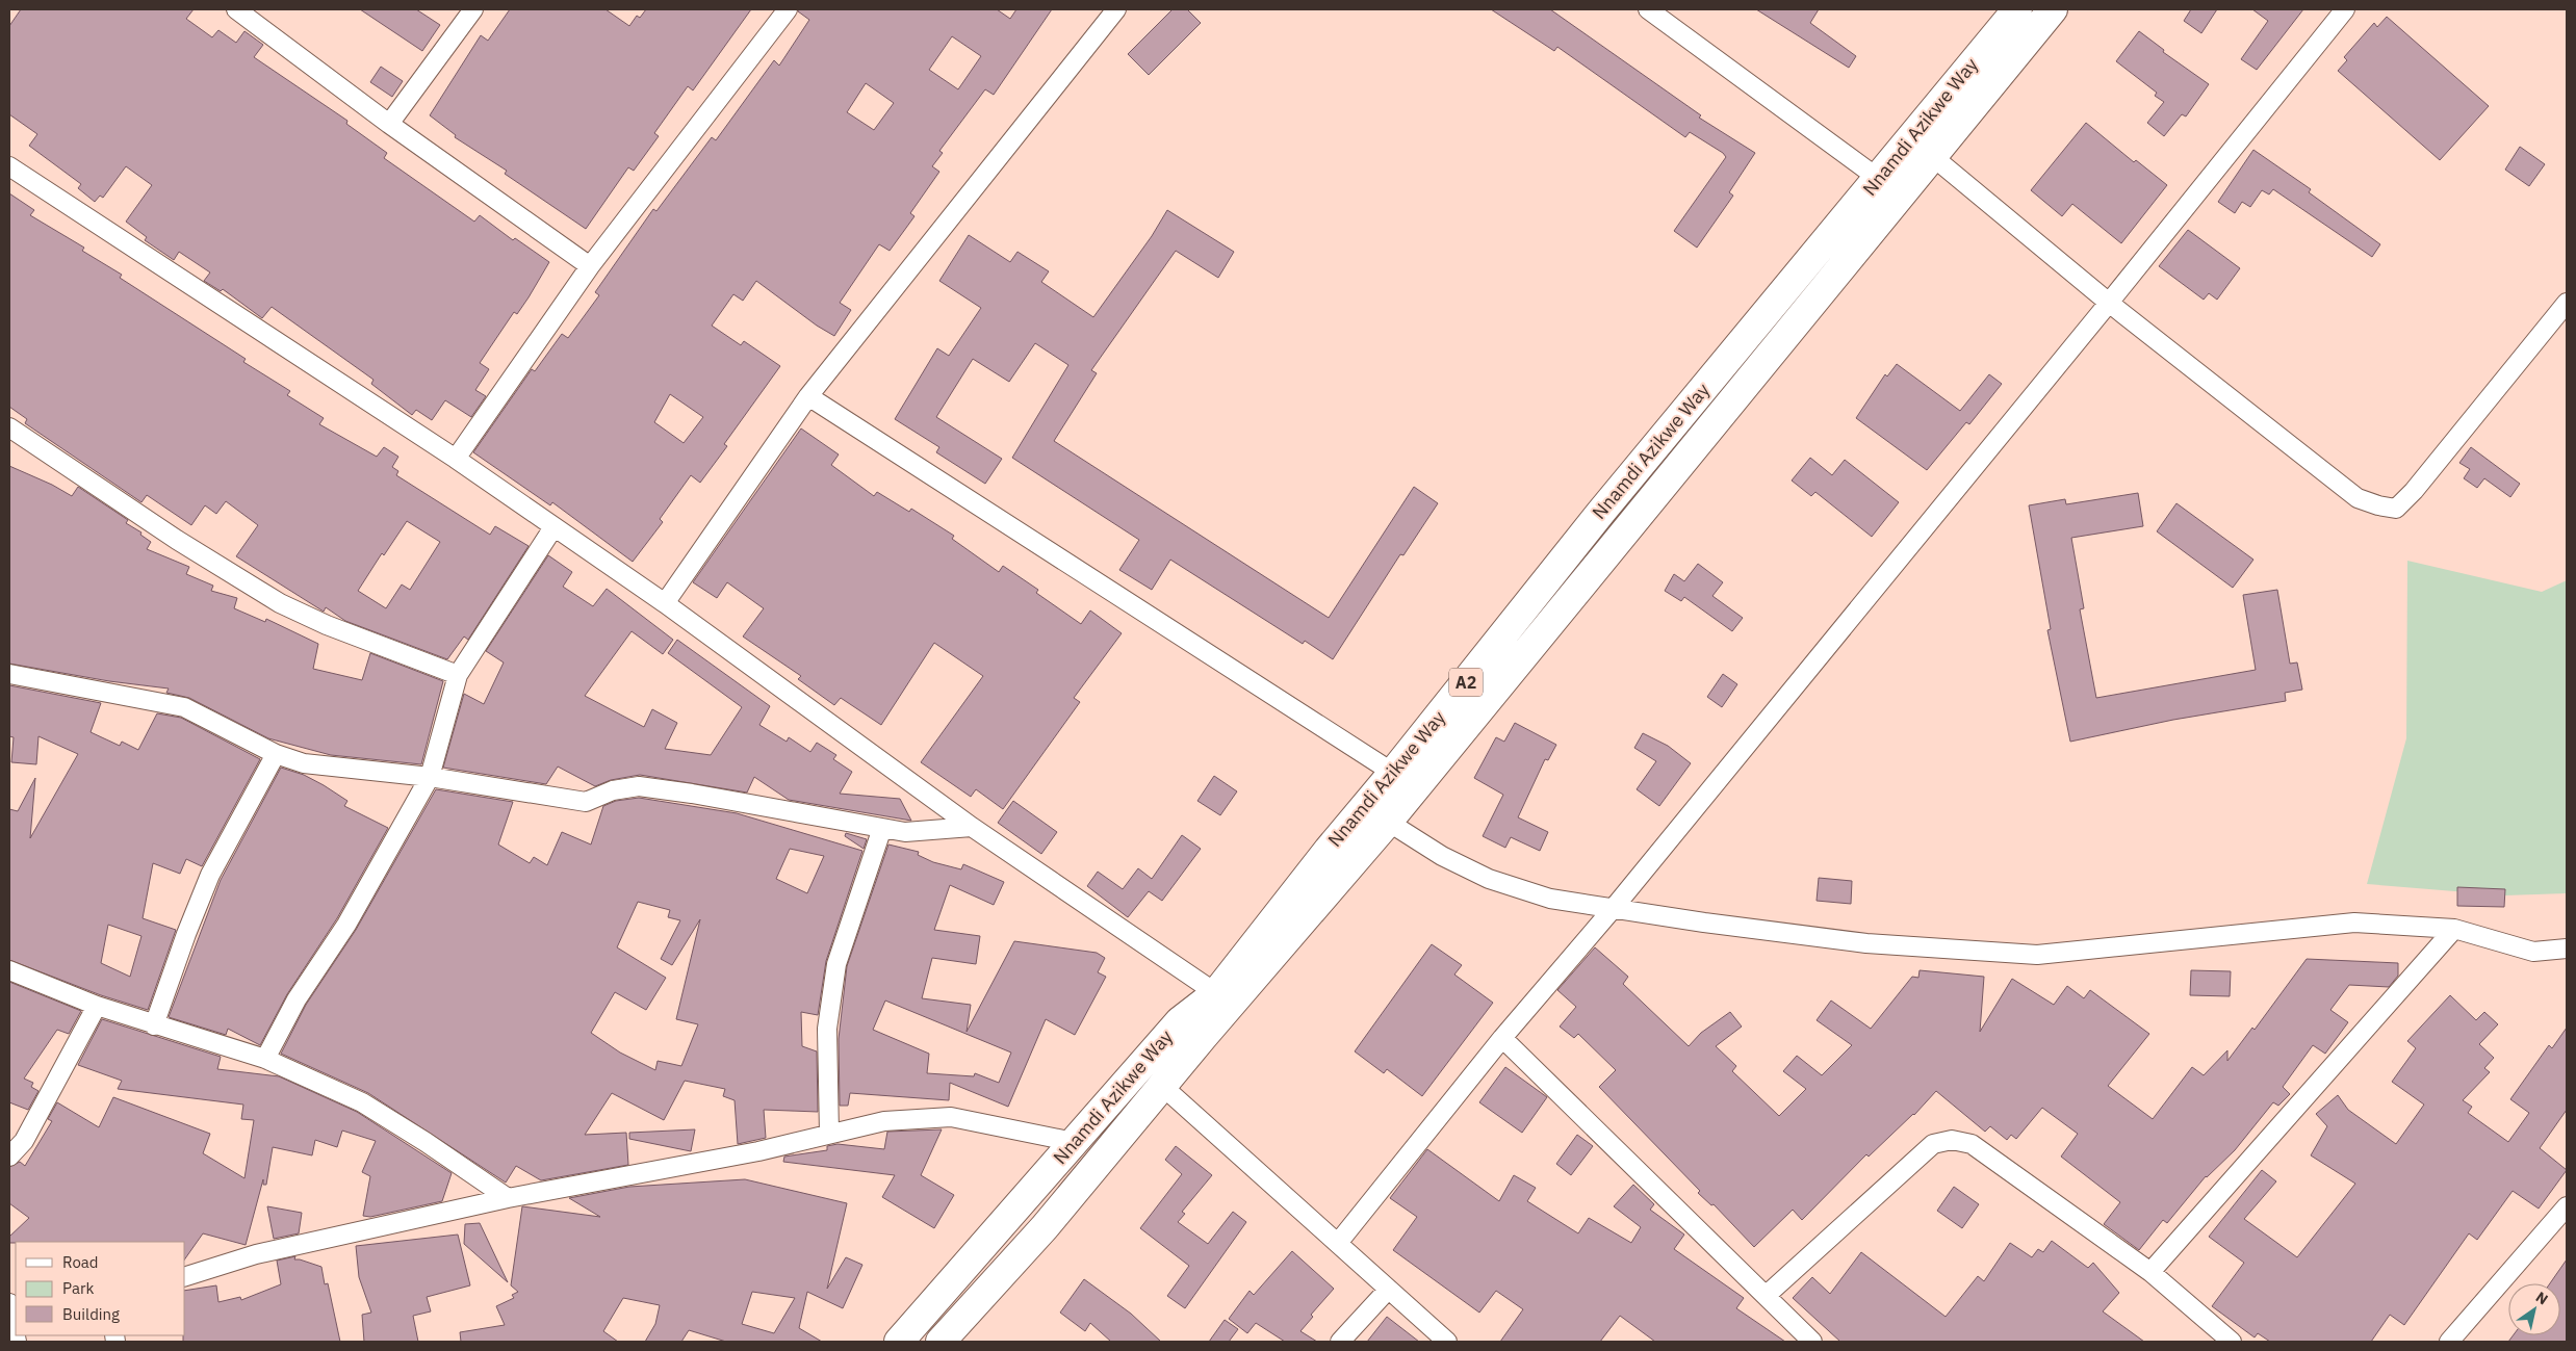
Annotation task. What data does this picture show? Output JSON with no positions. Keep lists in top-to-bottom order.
{
  "streets": {
    "highway": ["Nnamdi Azikwe Way", "A2"]
  },
  "legend": ["Road", "Park", "Building"],
  "north": "top right"
}
